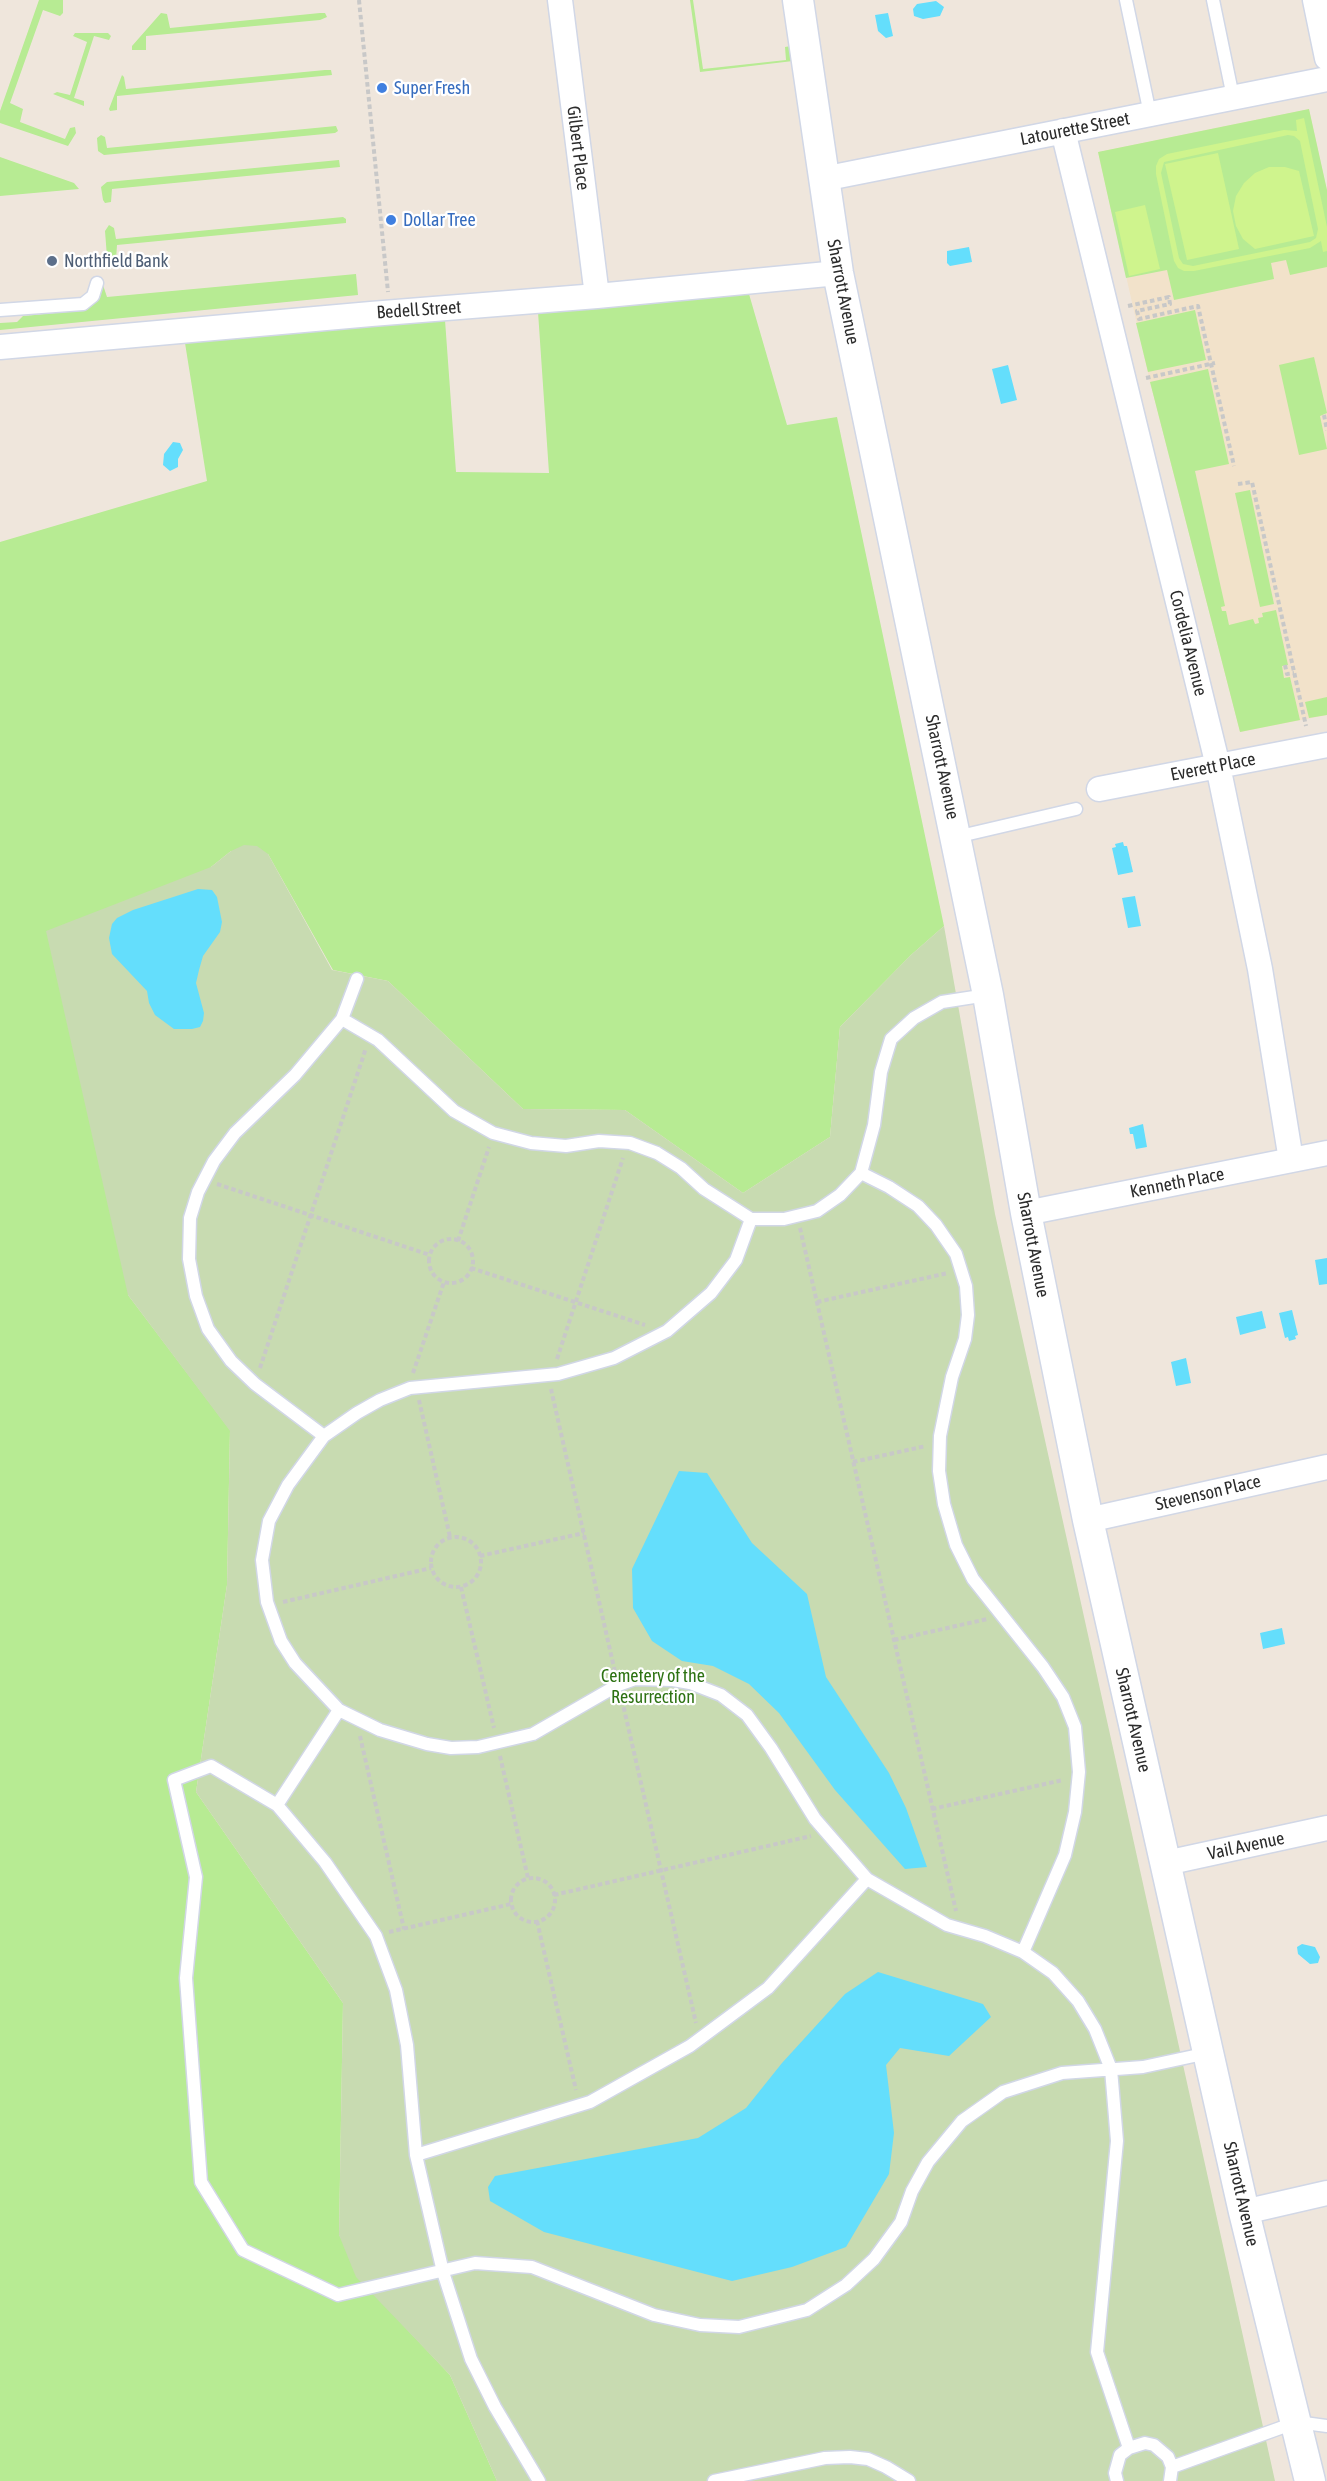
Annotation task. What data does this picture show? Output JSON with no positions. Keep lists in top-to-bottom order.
{
  "streets": {
    "street": [
      "Latourette Street",
      "Gilbert Place",
      "Sharrott Avenue",
      "Bedell Street",
      "Cordelia Avenue",
      "Everett Place",
      "Kenneth Place",
      "Stevenson Place",
      "Vail Avenue"
    ]
  },
  "crossings": [
    ["Latourette Street", "Sharrott Avenue"],
    ["Latourette Street", "Cordelia Avenue"],
    ["Gilbert Place", "Bedell Street"],
    ["Sharrott Avenue", "Bedell Street"],
    ["Sharrott Avenue", "Kenneth Place"],
    ["Sharrott Avenue", "Stevenson Place"],
    ["Sharrott Avenue", "Vail Avenue"],
    ["Cordelia Avenue", "Everett Place"],
    ["Cordelia Avenue", "Kenneth Place"]
  ],
  "parks": ["Cemetery of the Resurrection"],
  "places": ["Super Fresh", "Dollar Tree", "Northfield Bank"]
}
